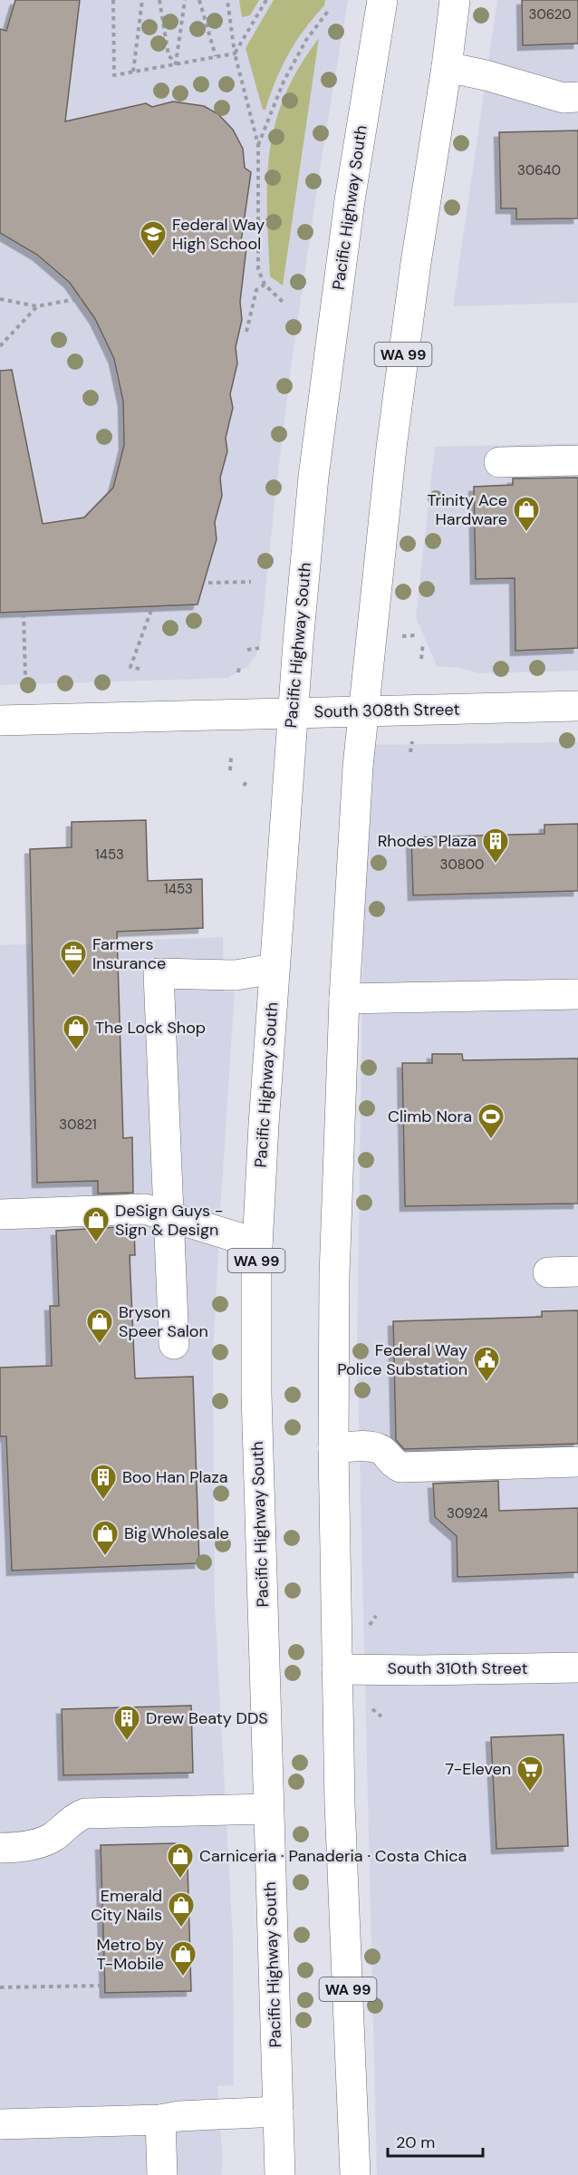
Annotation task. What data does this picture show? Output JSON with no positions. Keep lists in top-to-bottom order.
{
  "streets": {
    "main road": [
      "Pacific Highway South",
      "WA 99",
      "South 308th Street",
      "South 310th Street"
    ]
  },
  "crossings": [
    ["Pacific Highway South", "South 308th Street"],
    ["WA 99", "South 308th Street"],
    ["WA 99", "South 310th Street"]
  ],
  "places": {
    "school or university": ["Federal Way High School"],
    "shop": [
      "Trinity Ace Hardware",
      "The Lock Shop",
      "DeSign Guys - Sign & Design",
      "Bryson Speer Salon",
      "Big Wholesale",
      "Carniceria · Panaderia · Costa Chica",
      "Emerald City Nails",
      "Metro by T-Mobile"
    ],
    "building": ["Rhodes Plaza", "Boo Han Plaza", "Drew Beaty DDS"],
    "office": ["Farmers Insurance"],
    "sports": ["Climb Nora"],
    "public building": ["Federal Way Police Substation"],
    "supermarket": ["7-Eleven"]
  },
  "house_numbers": [
    "30620",
    "30640",
    "1453",
    "30800",
    "1453",
    "30821",
    "30924"
  ],
  "scale_bar": "20 m"
}
